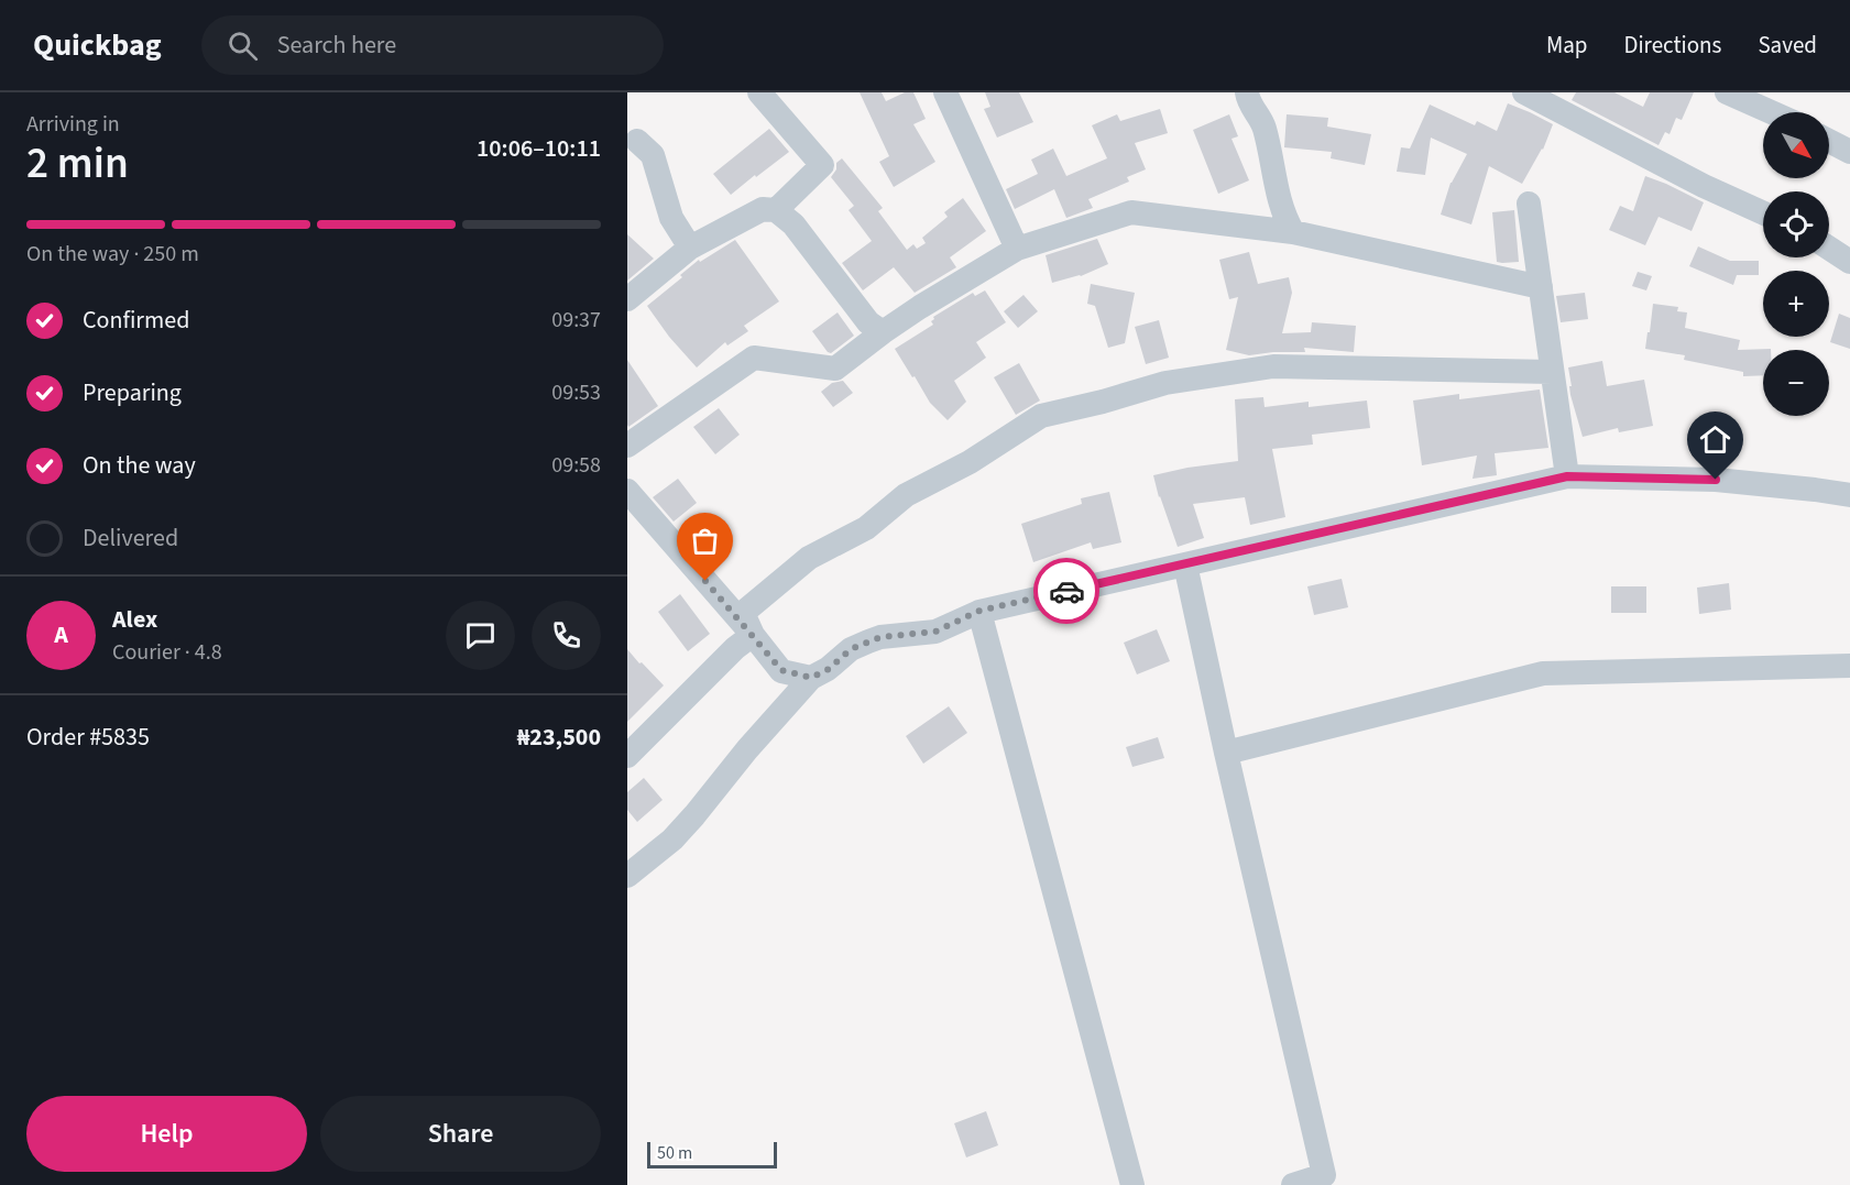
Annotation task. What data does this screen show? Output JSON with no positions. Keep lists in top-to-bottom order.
{
  "scale_bar": "50 m",
  "north": "bottom right",
  "page": {
    "header": "Quickbag",
    "search": "Search here",
    "nav": ["Map", "Directions", "Saved"],
    "heading": ["2 min", "Arriving in", "10:06–10:11"],
    "panel": [
      "Alex",
      "Courier · 4.8",
      "Order #5835",
      "₦23,500"
    ],
    "map_buttons": ["+", "−"],
    "bar": "On the way · 250 m",
    "list": [
      ["Confirmed", "09:37"],
      ["Preparing", "09:53"],
      ["On the way", "09:58"],
      "Delivered"
    ],
    "round": "A",
    "buttons": ["Help", "Share"],
    "scale": "50 m"
  }
}
